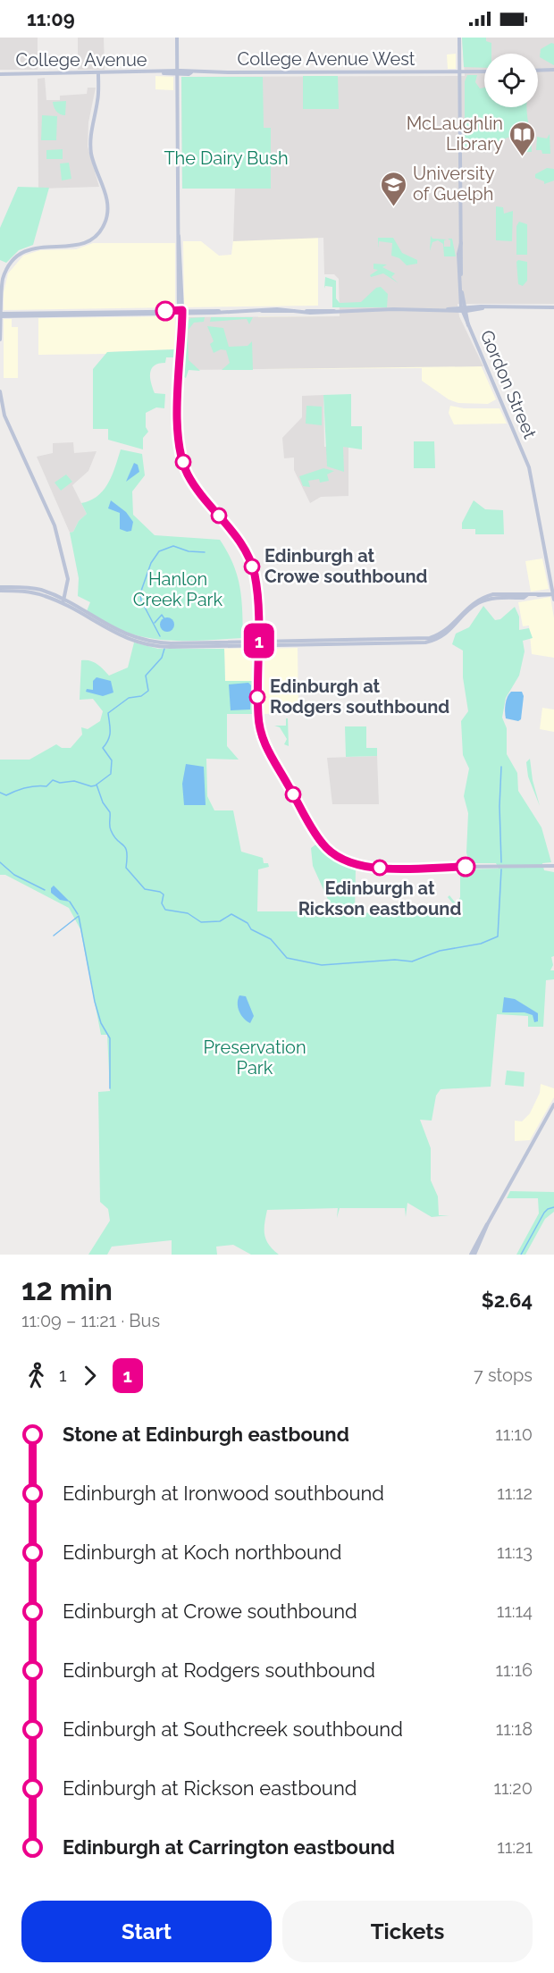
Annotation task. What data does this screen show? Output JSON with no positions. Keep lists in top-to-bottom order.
{
  "streets": {
    "main road": ["College Avenue West", "College Avenue", "Gordon Street"]
  },
  "crossings": [
    ["College Avenue West", "College Avenue"],
    ["College Avenue West", "Gordon Street"]
  ],
  "parks": ["The Dairy Bush", "Hanlon Creek Park", "Preservation Park"],
  "places": {
    "library": ["McLaughlin Library"],
    "school or university": ["University of Guelph"],
    "other": ["Edinburgh at Crowe southbound", "Edinburgh at Rodgers southbound", "Edinburgh at Rickson eastbound"]
  },
  "lines": ["bus line 1"],
  "page": {
    "status": "11:09",
    "on_map": "1",
    "heading": ["12 min", "11:09 – 11:21 · Bus", "$2.64"],
    "legs": ["1", "1", "7 stops"],
    "list": [
      {
        "name": "Stone at Edinburgh eastbound",
        "value": "11:10"
      },
      {
        "name": "Edinburgh at Ironwood southbound",
        "value": "11:12"
      },
      {
        "name": "Edinburgh at Koch northbound",
        "value": "11:13"
      },
      {
        "name": "Edinburgh at Crowe southbound",
        "value": "11:14"
      },
      {
        "name": "Edinburgh at Rodgers southbound",
        "value": "11:16"
      },
      {
        "name": "Edinburgh at Southcreek southbound",
        "value": "11:18"
      },
      {
        "name": "Edinburgh at Rickson eastbound",
        "value": "11:20"
      },
      {
        "name": "Edinburgh at Carrington eastbound",
        "value": "11:21"
      }
    ],
    "buttons": ["Start", "Tickets"]
  }
}
